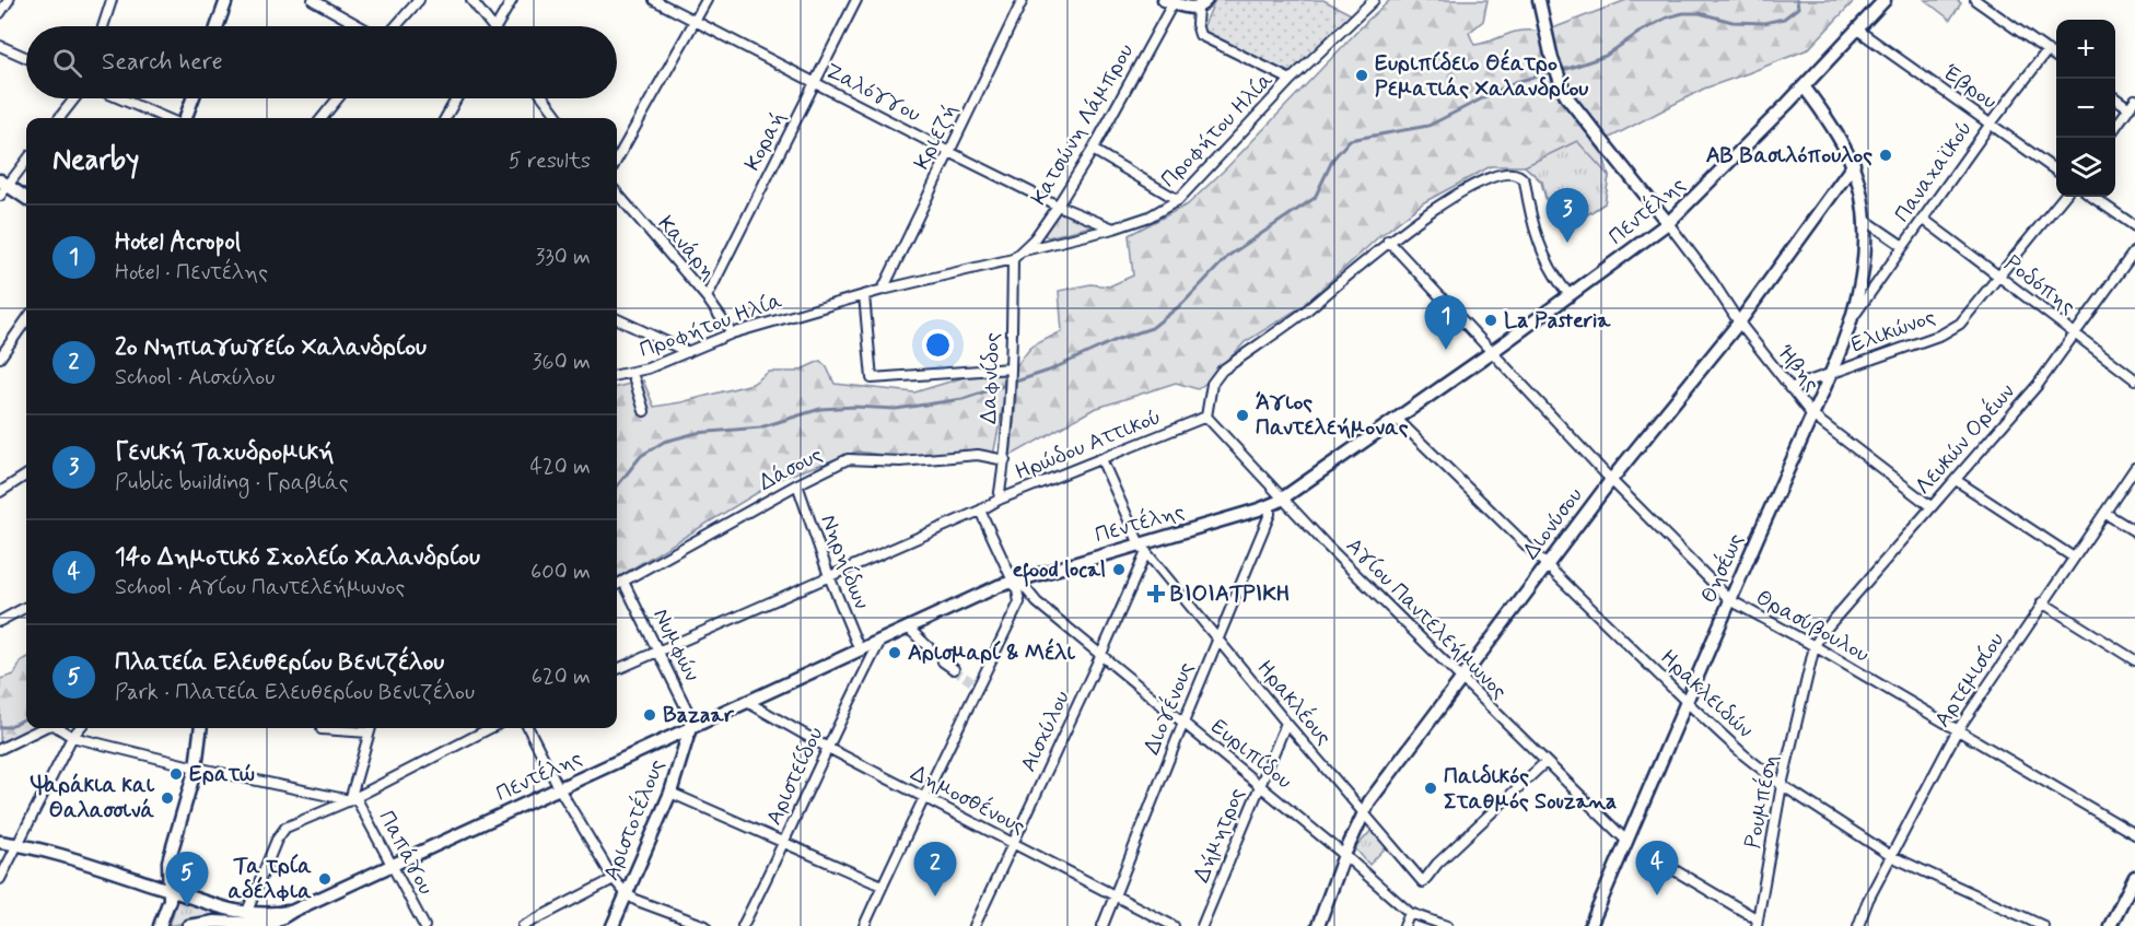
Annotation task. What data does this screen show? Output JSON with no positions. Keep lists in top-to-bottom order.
{
  "streets": {
    "street": [
      "Έβρου",
      "Ζαλόγγου",
      "Κατσώνη Λάμπρου",
      "Προφήτου Ηλία",
      "Κριεζή",
      "Κοραή",
      "Παναχαϊκού",
      "Πεντέλης",
      "Κανάρη",
      "Ροδόπης",
      "Ελικώνος",
      "Ήβης",
      "Δαφνίδος",
      "Λευκών Ορέων",
      "Ηρώδου Αττικού",
      "Δάσους",
      "Διονύσου",
      "Νηρηίδων",
      "Θησέως",
      "Αγίου Παντελεήμωνος",
      "Θρασύβουλου",
      "Νυμφών",
      "Αρτεμισίου",
      "Ηρακλειδών",
      "Ηρακλέους",
      "Διογένους",
      "Αισχύλου",
      "Ευριπίδου",
      "Αριστείδου",
      "Δημοσθένους",
      "Ρουμπέση",
      "Αριστοτέλους",
      "Δήμητρος",
      "Παπάγου"
    ]
  },
  "crossings": [
    ["Έβρου", "Παναχαϊκού"],
    ["Έβρου", "Πεντέλης"],
    ["Ζαλόγγου", "Κατσώνη Λάμπρου"],
    ["Ζαλόγγου", "Προφήτου Ηλία"],
    ["Ζαλόγγου", "Κριεζή"],
    ["Ζαλόγγου", "Κοραή"],
    ["Κατσώνη Λάμπρου", "Προφήτου Ηλία"],
    ["Κατσώνη Λάμπρου", "Δαφνίδος"],
    ["Προφήτου Ηλία", "Κριεζή"],
    ["Προφήτου Ηλία", "Κανάρη"],
    ["Προφήτου Ηλία", "Δαφνίδος"],
    ["Κοραή", "Κανάρη"],
    ["Παναχαϊκού", "Ροδόπης"],
    ["Παναχαϊκού", "Θησέως"],
    ["Πεντέλης", "Ήβης"],
    ["Πεντέλης", "Νηρηίδων"],
    ["Πεντέλης", "Θησέως"],
    ["Πεντέλης", "Αγίου Παντελεήμωνος"],
    ["Πεντέλης", "Θρασύβουλου"],
    ["Πεντέλης", "Νυμφών"],
    ["Πεντέλης", "Ηρακλειδών"],
    ["Πεντέλης", "Ηρακλέους"],
    ["Πεντέλης", "Διογένους"],
    ["Πεντέλης", "Αισχύλου"],
    ["Πεντέλης", "Ευριπίδου"],
    ["Πεντέλης", "Αριστείδου"],
    ["Πεντέλης", "Δημοσθένους"],
    ["Πεντέλης", "Αριστοτέλους"],
    ["Πεντέλης", "Παπάγου"],
    ["Ροδόπης", "Ελικώνος"],
    ["Ροδόπης", "Λευκών Ορέων"],
    ["Ελικώνος", "Ήβης"],
    ["Ελικώνος", "Θησέως"],
    ["Ήβης", "Λευκών Ορέων"],
    ["Ήβης", "Διονύσου"],
    ["Ήβης", "Θησέως"],
    ["Δαφνίδος", "Ηρώδου Αττικού"],
    ["Δαφνίδος", "Δάσους"],
    ["Λευκών Ορέων", "Θρασύβουλου"],
    ["Λευκών Ορέων", "Ρουμπέση"],
    ["Ηρώδου Αττικού", "Νηρηίδων"],
    ["Ηρώδου Αττικού", "Αγίου Παντελεήμωνος"],
    ["Ηρώδου Αττικού", "Νυμφών"],
    ["Ηρώδου Αττικού", "Ηρακλέους"],
    ["Δάσους", "Νηρηίδων"],
    ["Δάσους", "Νυμφών"],
    ["Διονύσου", "Θησέως"],
    ["Διονύσου", "Αγίου Παντελεήμωνος"],
    ["Διονύσου", "Θρασύβουλου"],
    ["Διονύσου", "Ηρακλειδών"],
    ["Διονύσου", "Ηρακλέους"],
    ["Διονύσου", "Ευριπίδου"],
    ["Θησέως", "Αγίου Παντελεήμωνος"],
    ["Θησέως", "Θρασύβουλου"],
    ["Θησέως", "Ηρακλειδών"],
    ["Αγίου Παντελεήμωνος", "Ηρακλέους"],
    ["Θρασύβουλου", "Αρτεμισίου"],
    ["Θρασύβουλου", "Ρουμπέση"],
    ["Νυμφών", "Αριστοτέλους"],
    ["Αρτεμισίου", "Ηρακλειδών"],
    ["Ηρακλειδών", "Ρουμπέση"],
    ["Ηρακλέους", "Διογένους"],
    ["Ηρακλέους", "Αισχύλου"],
    ["Ηρακλέους", "Δήμητρος"],
    ["Διογένους", "Ευριπίδου"],
    ["Διογένους", "Δημοσθένους"],
    ["Αισχύλου", "Ευριπίδου"],
    ["Αισχύλου", "Δημοσθένους"],
    ["Ευριπίδου", "Δήμητρος"],
    ["Αριστείδου", "Δημοσθένους"]
  ],
  "places": {
    "other": [
      "Ευριπίδειο Θέατρο Ρεματιάς Χαλανδρίου",
      "ΑΒ Βασιλόπουλος",
      "La Pasteria",
      "Άγιος Παντελεήμονας",
      "efood local",
      "Αρισμαρί & Μέλι",
      "Bazaar",
      "Ερατώ",
      "Παιδικός Σταθμός Souzana",
      "Ψαράκια και Θαλασσινά",
      "Τα τρία αδέλφια"
    ],
    "health": ["ΒΙΟΙΑΤΡΙΚΗ"]
  },
  "page": {
    "map_buttons": ["+", "−"],
    "search": "Search here",
    "heading": ["Nearby", "5 results"],
    "pins": [
      "3",
      "1",
      "4",
      "2",
      "5"
    ],
    "list": [
      {
        "mark": "1",
        "name": "Hotel Acropol",
        "note": "Hotel · Πεντέλης",
        "value": "330 m"
      },
      {
        "mark": "2",
        "name": "2ο Νηπιαγωγείο Χαλανδρίου",
        "note": "School · Αισχύλου",
        "value": "360 m"
      },
      {
        "mark": "3",
        "name": "Γενική Ταχυδρομική",
        "note": "Public building · Γραβιάς",
        "value": "420 m"
      },
      {
        "mark": "4",
        "name": "14ο Δημοτικό Σχολείο Χαλανδρίου",
        "note": "School · Αγίου Παντελεήμωνος",
        "value": "600 m"
      },
      {
        "mark": "5",
        "name": "Πλατεία Ελευθερίου Βενιζέλου",
        "note": "Park · Πλατεία Ελευθερίου Βενιζέλου",
        "value": "620 m"
      }
    ]
  }
}
